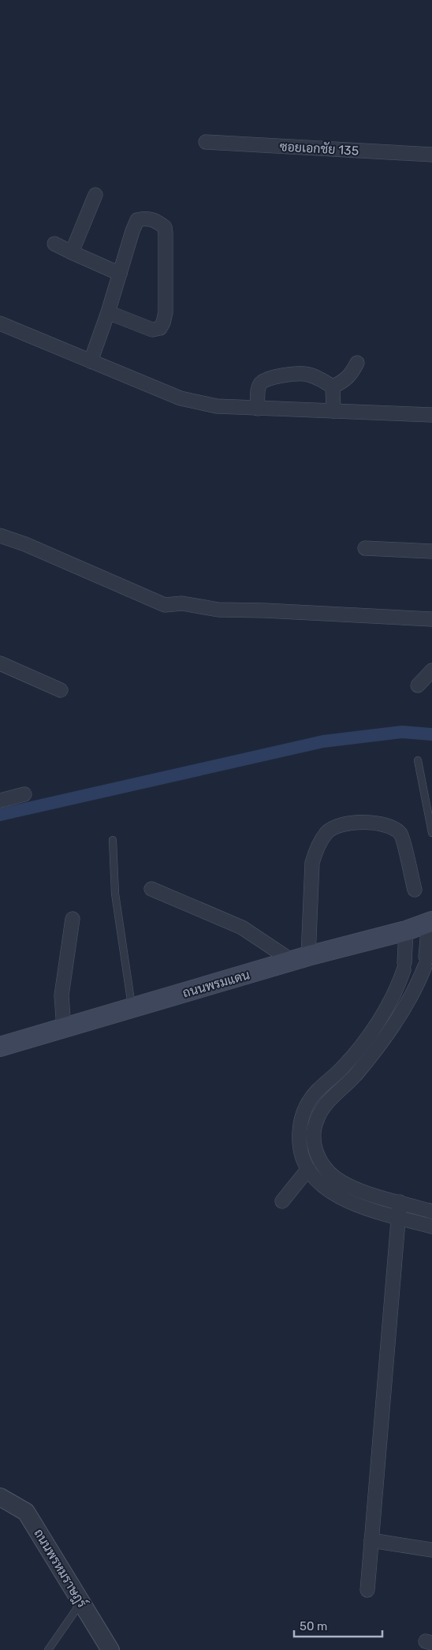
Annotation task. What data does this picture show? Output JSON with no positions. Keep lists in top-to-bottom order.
{
  "streets": {
    "main road": ["ถนนพรมแดน"],
    "street": ["ซอยเอกชัย 135", "ถนนพรหมราษฎร์"]
  },
  "scale_bar": "50 m"
}
